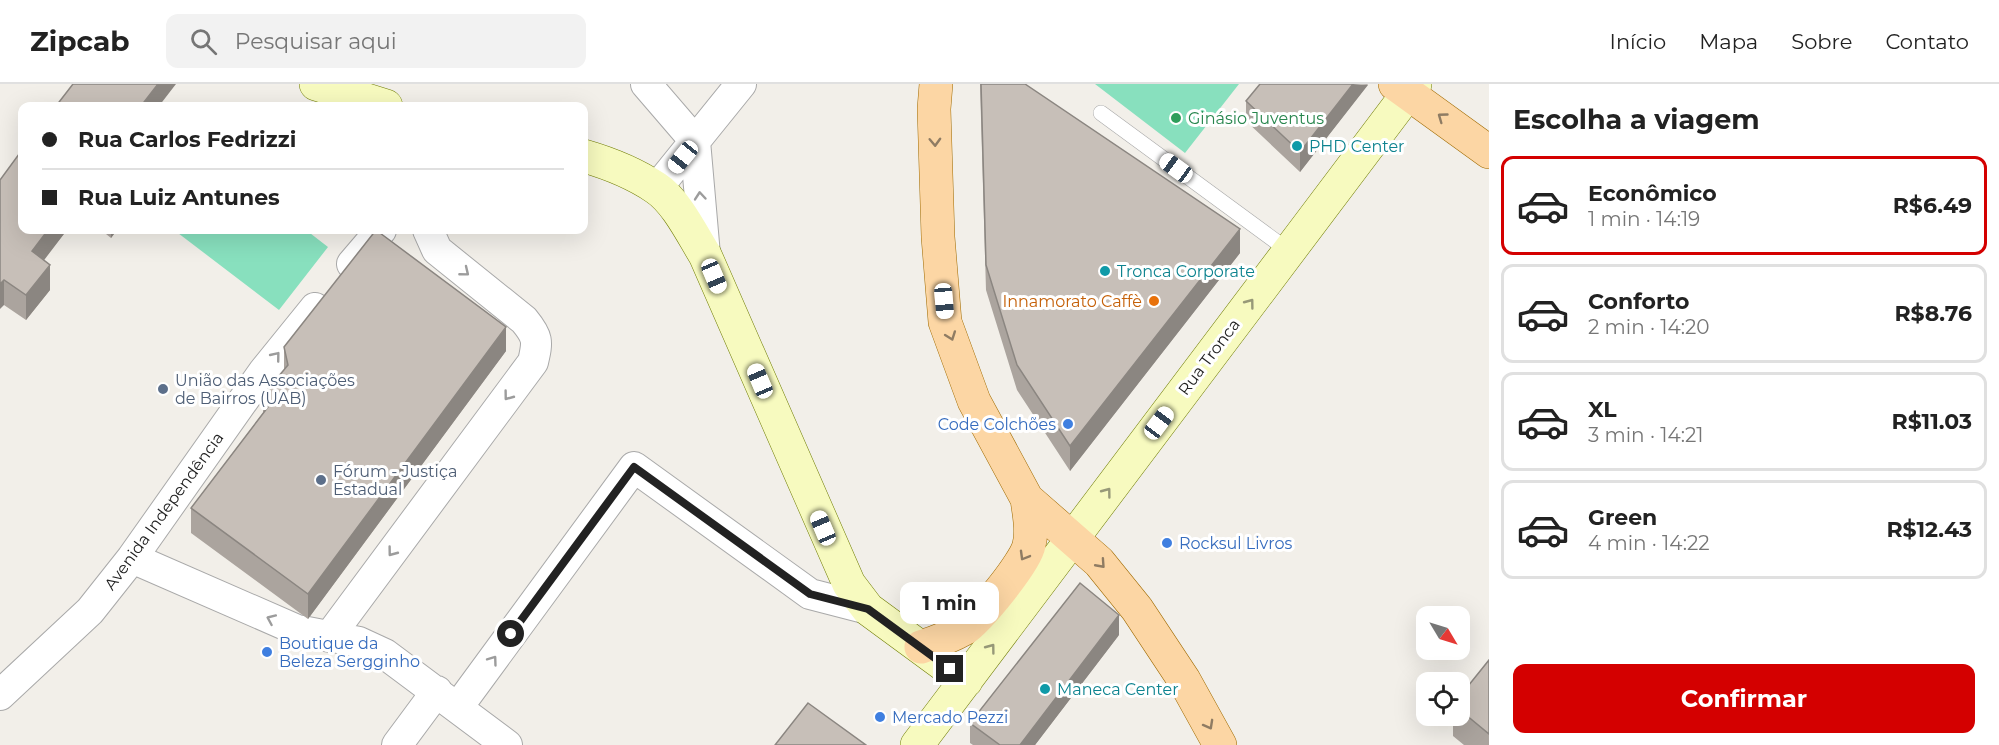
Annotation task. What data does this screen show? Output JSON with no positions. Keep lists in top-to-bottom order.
{
  "streets": {
    "street": ["Rua Tronca", "Avenida Independência"]
  },
  "one_way": ["Rua Tronca", "Avenida Independência"],
  "places": [
    "Ginásio Juventus",
    "PHD Center",
    "Tronca Corporate",
    "Innamorato Caffè",
    "União das Associações de Bairros (UAB)",
    "Code Colchões",
    "Fórum - Justiça Estadual",
    "Rocksul Livros",
    "Boutique da Beleza Sergginho",
    "Maneca Center",
    "Mercado Pezzi"
  ],
  "north": "bottom right",
  "page": {
    "header": "Zipcab",
    "search": "Pesquisar aqui",
    "nav": [
      "Início",
      "Mapa",
      "Sobre",
      "Contato"
    ],
    "heading": "Escolha a viagem",
    "banner": ["Rua Carlos Fedrizzi", "Rua Luiz Antunes"],
    "list": [
      {
        "name": "Econômico",
        "note": "1 min · 14:19",
        "value": "R$6.49"
      },
      {
        "name": "Conforto",
        "note": "2 min · 14:20",
        "value": "R$8.76"
      },
      {
        "name": "XL",
        "note": "3 min · 14:21",
        "value": "R$11.03"
      },
      {
        "name": "Green",
        "note": "4 min · 14:22",
        "value": "R$12.43"
      }
    ],
    "bubble": "1 min",
    "buttons": "Confirmar"
  }
}
